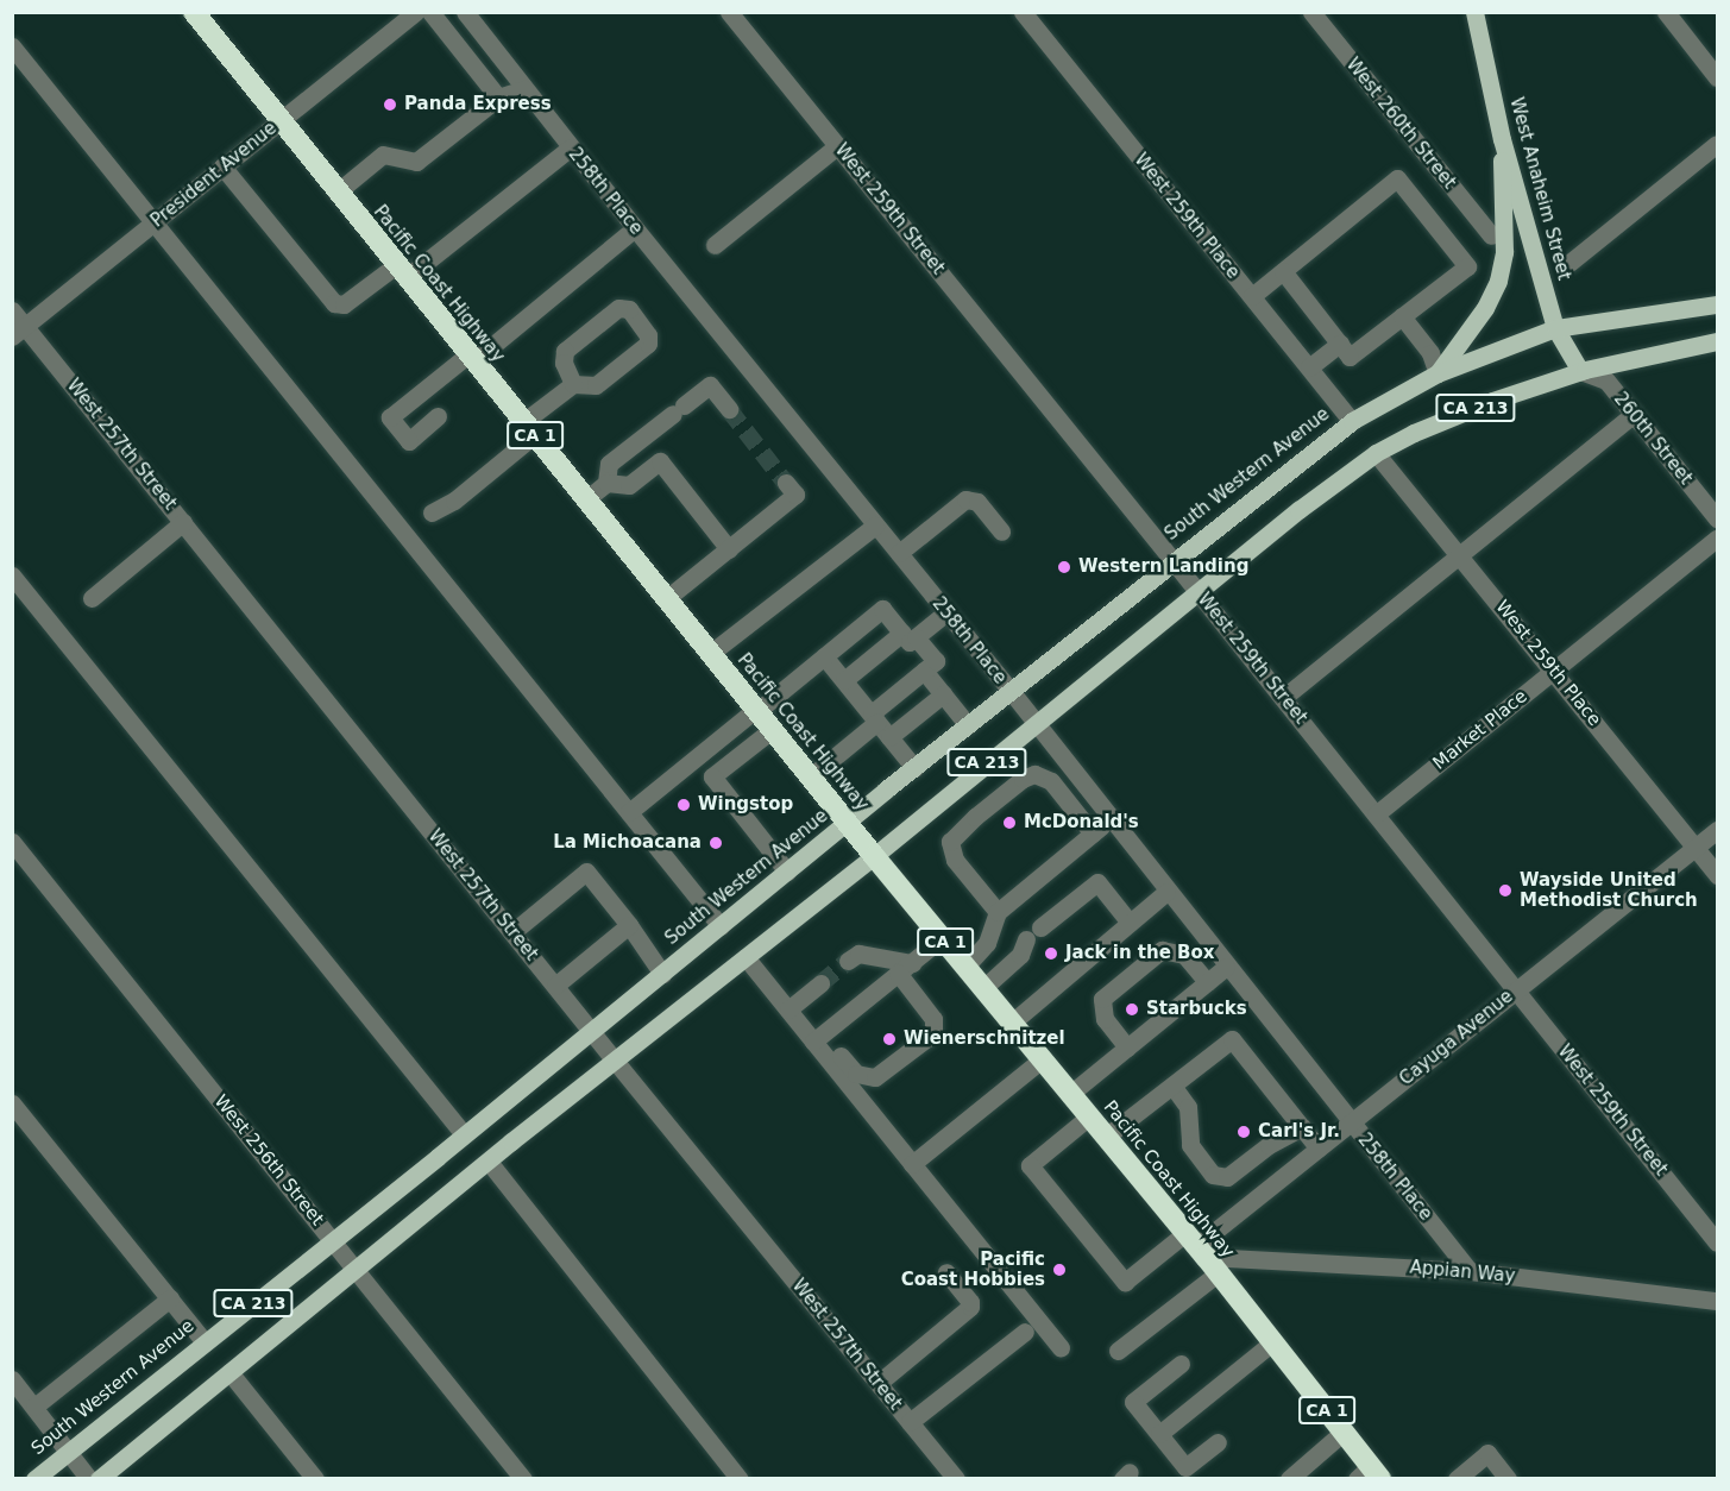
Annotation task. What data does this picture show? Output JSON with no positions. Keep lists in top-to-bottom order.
{
  "streets": {
    "highway": ["Pacific Coast Highway", "CA 1"],
    "main road": ["West Anaheim Street", "CA 213", "South Western Avenue"],
    "street": [
      "West 260th Street",
      "President Avenue",
      "258th Place",
      "West 259th Street",
      "West 259th Place",
      "260th Street",
      "West 257th Street",
      "Market Place",
      "Cayuga Avenue",
      "West 256th Street",
      "Appian Way"
    ]
  },
  "crossings": [
    ["President Avenue", "Pacific Coast Highway"],
    ["President Avenue", "West 257th Street"],
    ["West Anaheim Street", "CA 213"],
    ["West Anaheim Street", "260th Street"],
    ["West Anaheim Street", "South Western Avenue"],
    ["258th Place", "CA 213"],
    ["258th Place", "South Western Avenue"],
    ["258th Place", "Cayuga Avenue"],
    ["258th Place", "Appian Way"],
    ["West 259th Street", "CA 213"],
    ["West 259th Street", "South Western Avenue"],
    ["West 259th Street", "Market Place"],
    ["West 259th Street", "Cayuga Avenue"],
    ["West 259th Place", "CA 213"],
    ["West 259th Place", "South Western Avenue"],
    ["West 259th Place", "Market Place"],
    ["West 259th Place", "Cayuga Avenue"],
    ["Pacific Coast Highway", "CA 213"],
    ["Pacific Coast Highway", "South Western Avenue"],
    ["Pacific Coast Highway", "Cayuga Avenue"],
    ["Pacific Coast Highway", "Appian Way"],
    ["CA 213", "260th Street"],
    ["CA 213", "West 257th Street"],
    ["CA 213", "West 256th Street"],
    ["West 257th Street", "South Western Avenue"],
    ["South Western Avenue", "West 256th Street"],
    ["Cayuga Avenue", "Appian Way"]
  ],
  "places": [
    "Panda Express",
    "Western Landing",
    "Wingstop",
    "McDonald's",
    "La Michoacana",
    "Wayside United Methodist Church",
    "Jack in the Box",
    "Starbucks",
    "Wienerschnitzel",
    "Carl's Jr.",
    "Pacific Coast Hobbies"
  ]
}
